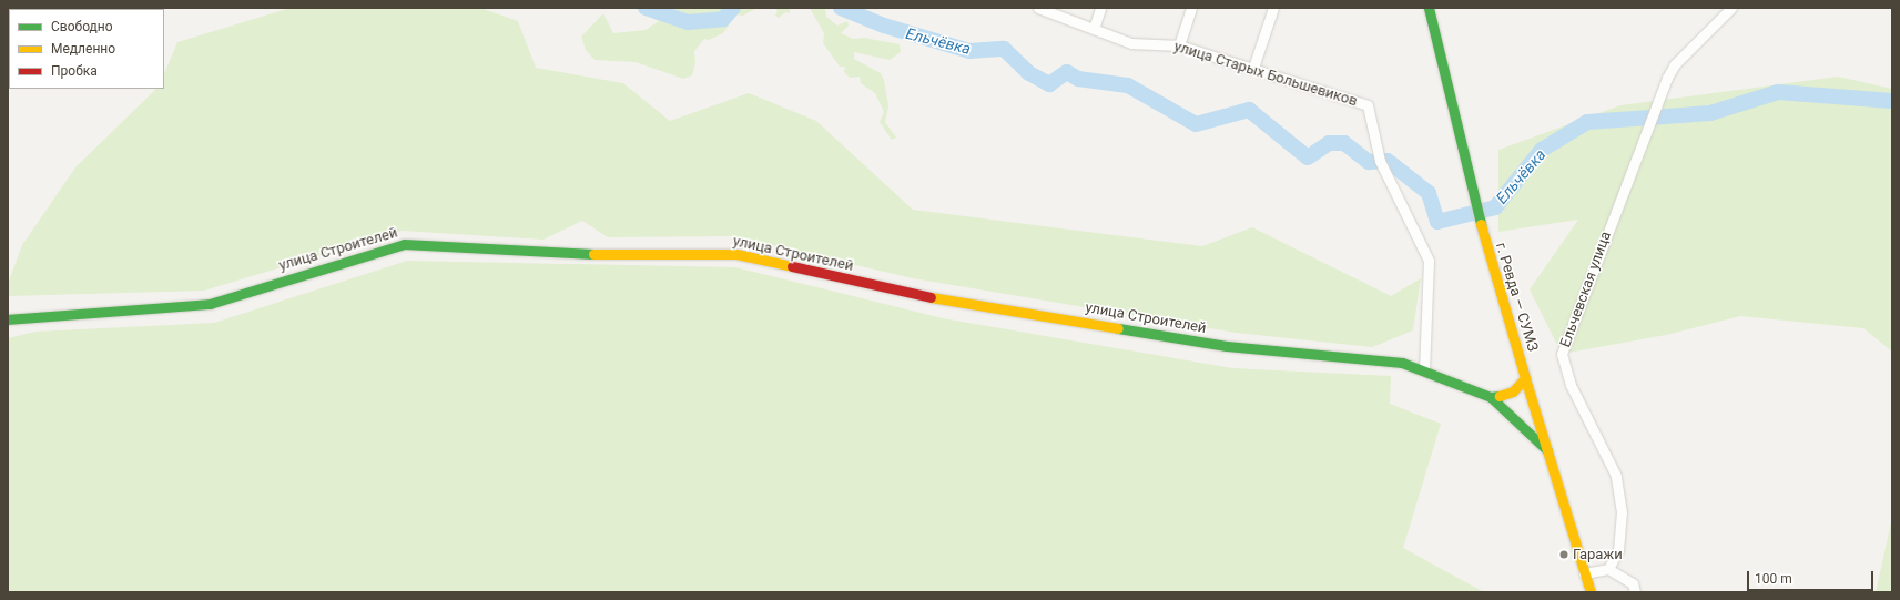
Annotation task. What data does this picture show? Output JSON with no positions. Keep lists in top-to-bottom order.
{
  "streets": {
    "main road": ["улица Строителей", "г. Ревда — СУМЗ"],
    "street": ["улица Старых Большевиков", "Ельчевская улица"]
  },
  "crossings": [
    ["улица Старых Большевиков", "улица Строителей"],
    ["улица Строителей", "г. Ревда — СУМЗ"]
  ],
  "water": ["Ельчёвка"],
  "places": ["Гаражи"],
  "legend": ["Свободно", "Медленно", "Пробка"],
  "scale_bar": "100 m"
}
